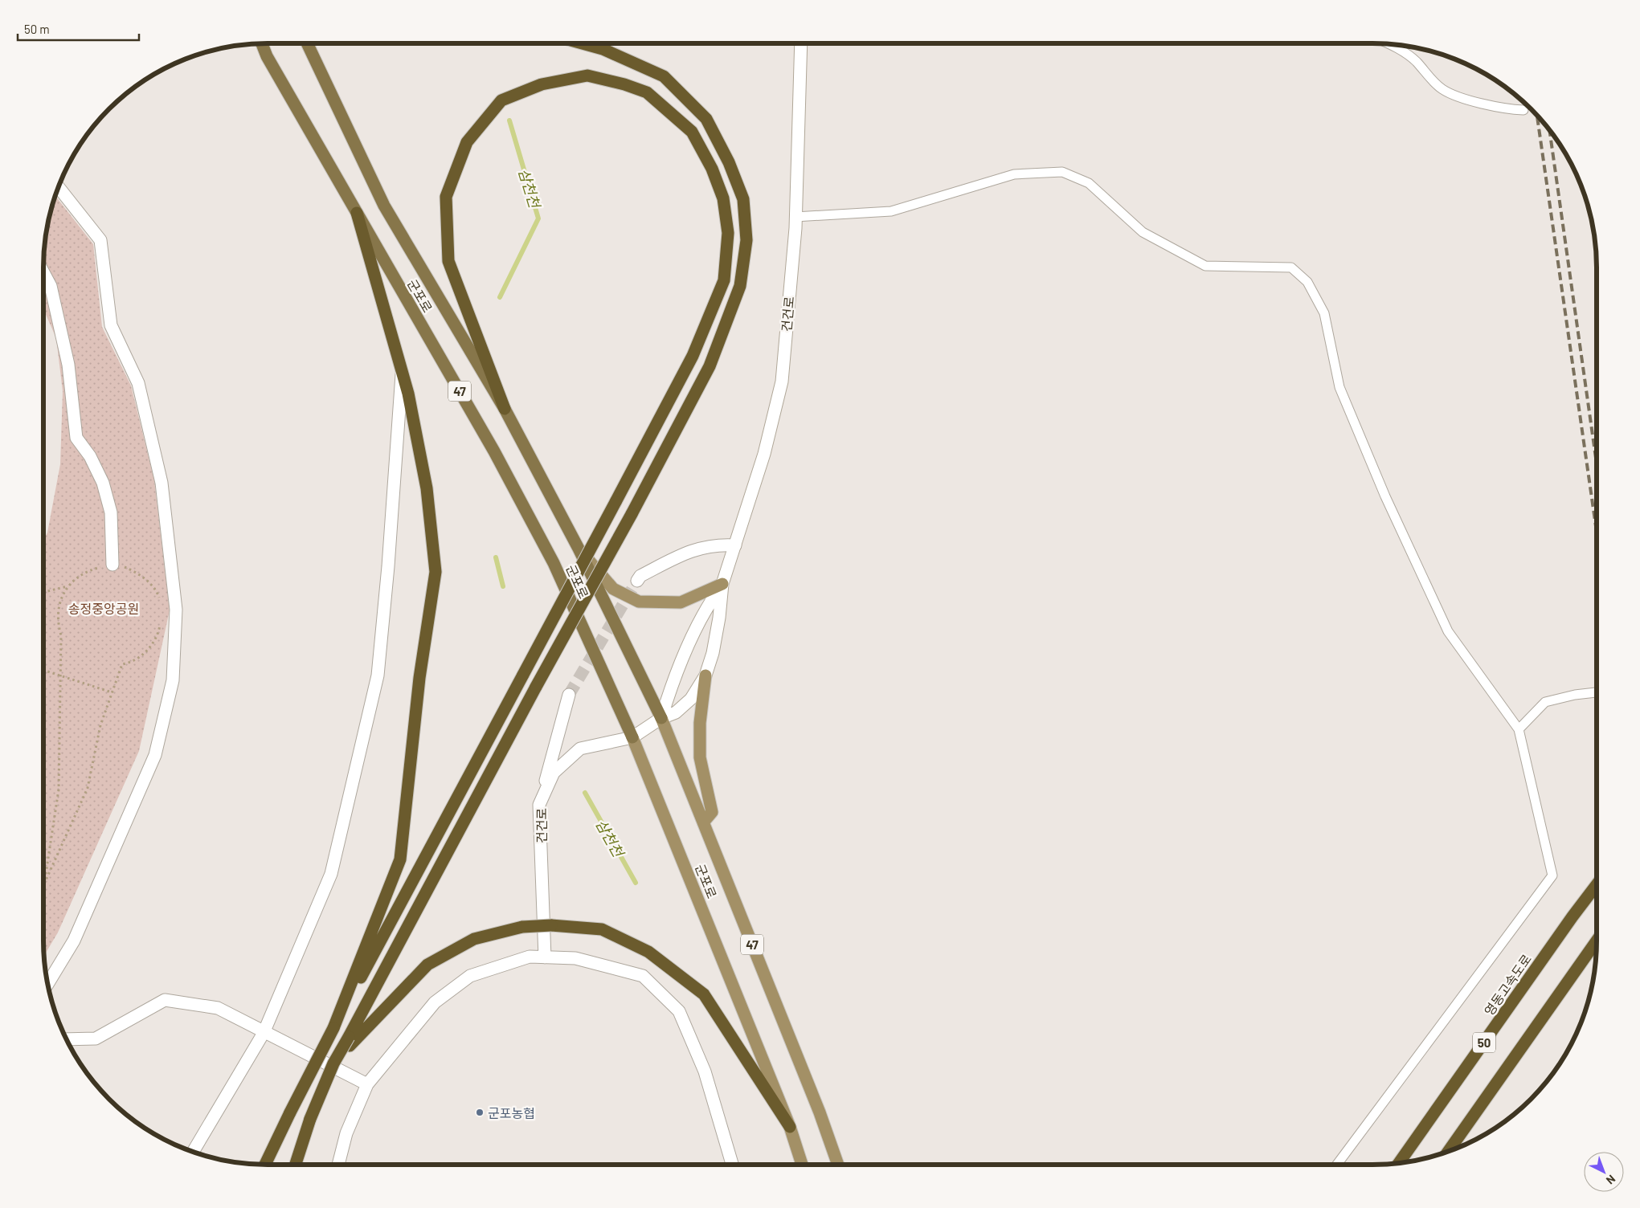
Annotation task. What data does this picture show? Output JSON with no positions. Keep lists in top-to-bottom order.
{
  "streets": {
    "highway": [
      "군포로",
      "47",
      "영동고속도로",
      "50"
    ],
    "street": ["건건로"]
  },
  "crossings": [
    ["군포로", "건건로"],
    ["군포로", "47"]
  ],
  "water": ["삼천천"],
  "parks": ["송정중앙공원"],
  "places": ["군포농협"],
  "scale_bar": "50 m",
  "north": "bottom right"
}
